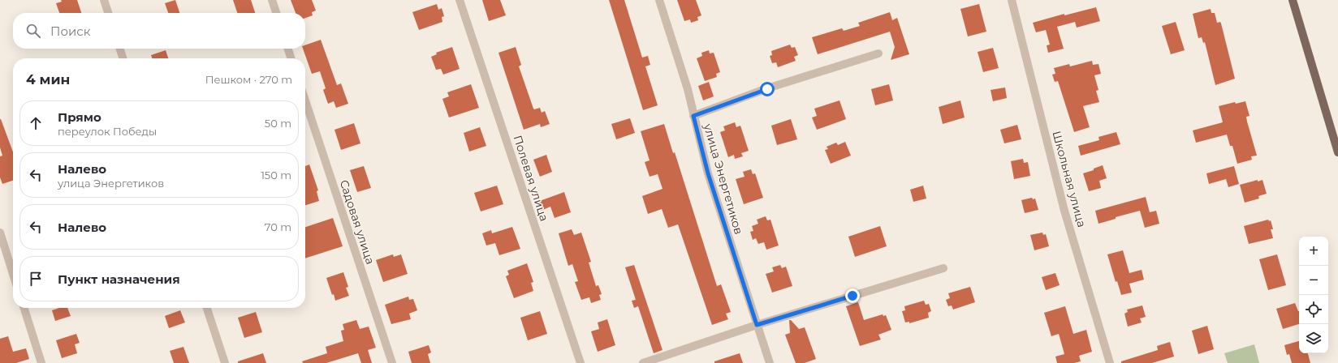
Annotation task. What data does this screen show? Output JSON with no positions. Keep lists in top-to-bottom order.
{
  "streets": {
    "street": [
      "Полевая улица",
      "улица Энергетиков",
      "Школьная улица",
      "Садовая улица"
    ]
  },
  "page": {
    "search": "Поиск",
    "heading": ["4 мин", "Пешком · 270 m"],
    "list": [
      ["Прямо", "переулок Победы", "50 m"],
      ["Налево", "улица Энергетиков", "150 m"],
      ["Налево", "70 m"],
      "Пункт назначения"
    ],
    "map_buttons": ["+", "−"]
  }
}
